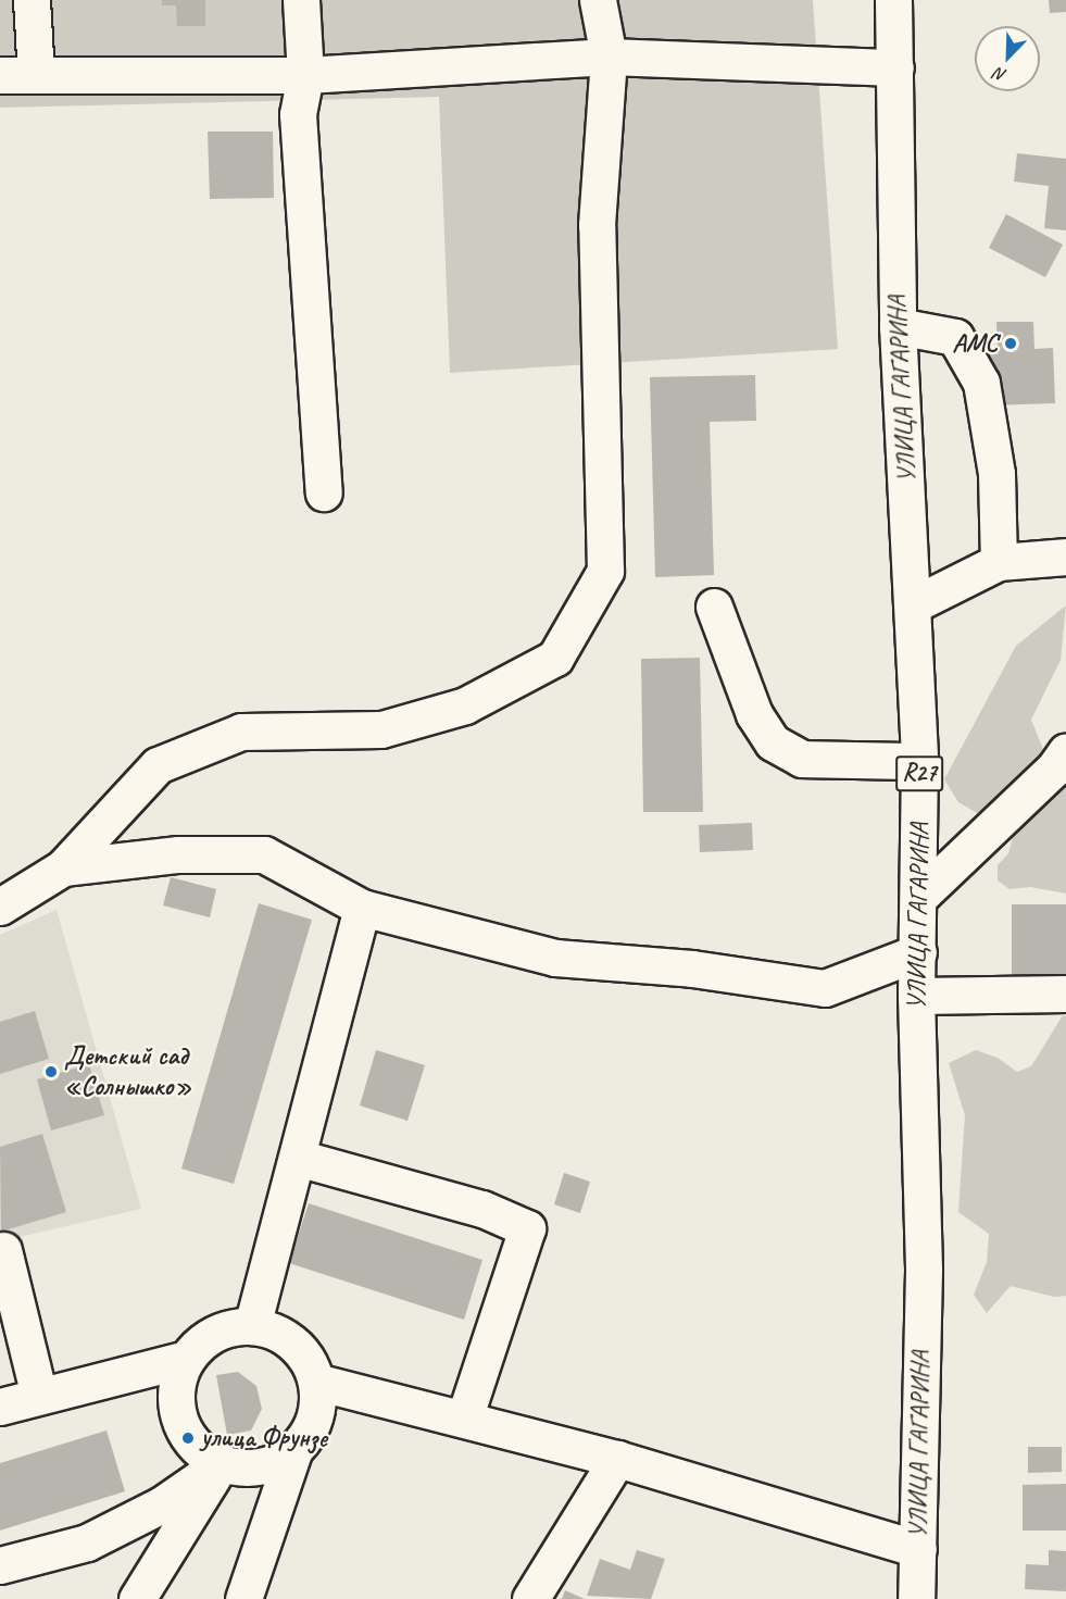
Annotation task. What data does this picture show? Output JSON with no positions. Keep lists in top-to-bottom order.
{
  "streets": {
    "street": ["УЛИЦА ГАГАРИНА", "R27"]
  },
  "places": ["AMC", "Детский сад «Солнышко»", "улица Фрунзе"],
  "north": "bottom left"
}
